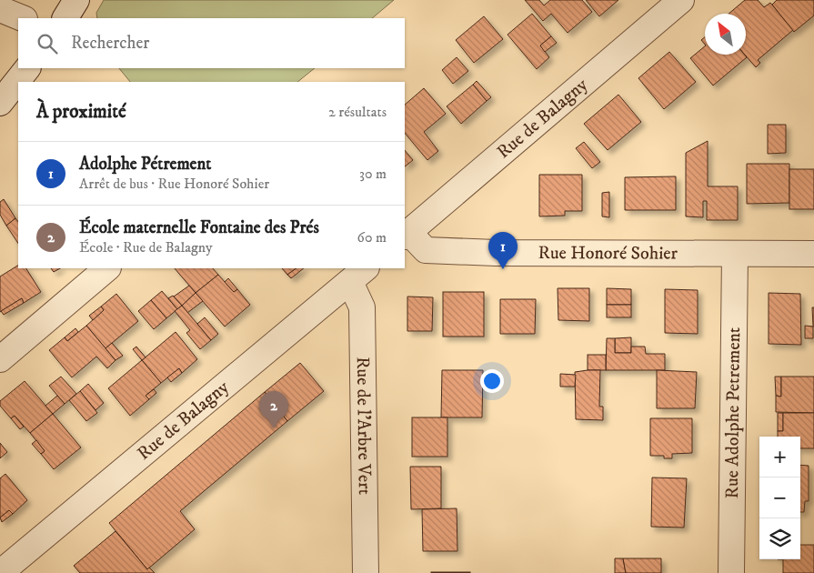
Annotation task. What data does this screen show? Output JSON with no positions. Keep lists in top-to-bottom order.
{
  "streets": {
    "street": [
      "Rue de Balagny",
      "Rue Honoré Sohier",
      "Rue Adolphe Petrement",
      "Rue de l'Arbre Vert"
    ]
  },
  "crossings": [
    ["Rue de Balagny", "Rue Honoré Sohier"],
    ["Rue de Balagny", "Rue de l'Arbre Vert"],
    ["Rue Honoré Sohier", "Rue Adolphe Petrement"]
  ],
  "north": "top left",
  "page": {
    "search": "Rechercher",
    "heading": ["À proximité", "2 résultats"],
    "list": [
      {
        "mark": "1",
        "name": "Adolphe Pétrement",
        "note": "Arrêt de bus · Rue Honoré Sohier",
        "value": "30 m"
      },
      {
        "mark": "2",
        "name": "École maternelle Fontaine des Prés",
        "note": "École · Rue de Balagny",
        "value": "60 m"
      }
    ],
    "pins": ["1", "2"],
    "map_buttons": ["+", "−"]
  }
}
